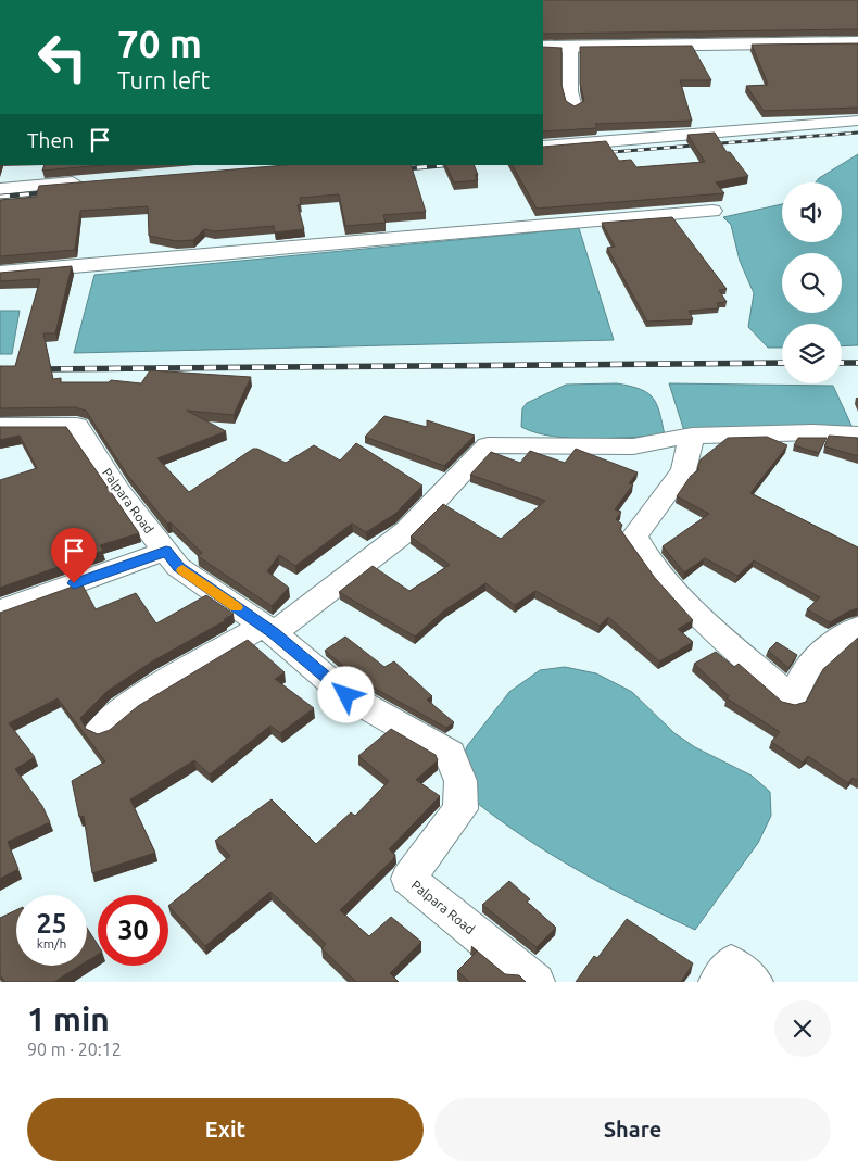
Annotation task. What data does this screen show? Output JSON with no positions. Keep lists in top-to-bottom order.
{
  "streets": {
    "street": ["Palpara Road"]
  },
  "page": {
    "turn": ["70 m", "Turn left"],
    "then": "Then",
    "speed": "25 km/h",
    "limit": "30",
    "heading": ["1 min", "90 m · 20:12"],
    "buttons": ["Exit", "Share"]
  }
}
